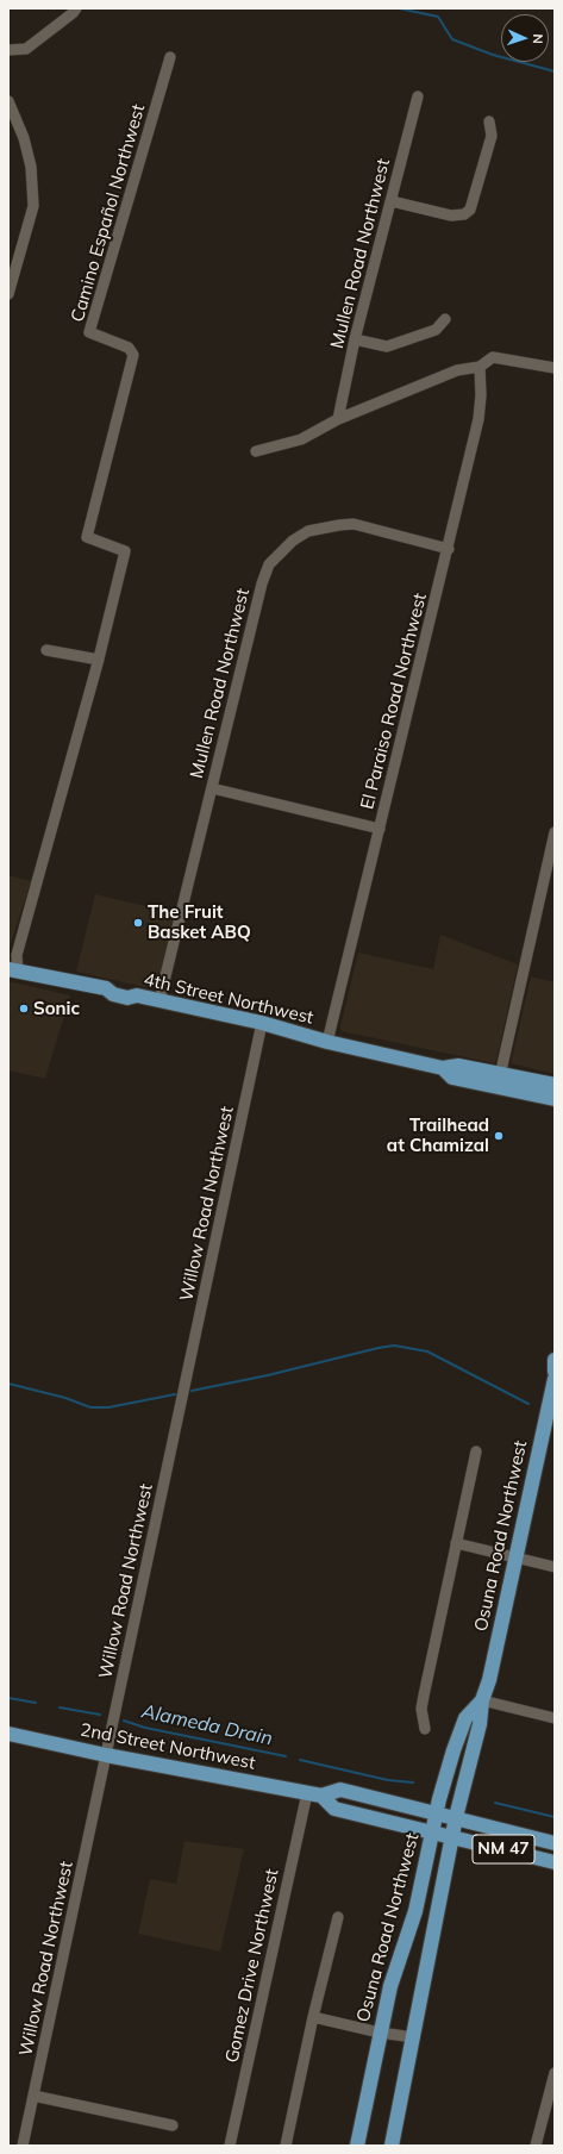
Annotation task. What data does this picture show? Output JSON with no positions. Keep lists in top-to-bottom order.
{
  "streets": {
    "main road": [
      "4th Street Northwest",
      "Osuna Road Northwest",
      "2nd Street Northwest",
      "NM 47"
    ],
    "street": [
      "Camino Español Northwest",
      "Mullen Road Northwest",
      "El Paraiso Road Northwest",
      "Willow Road Northwest",
      "Gomez Drive Northwest"
    ]
  },
  "crossings": [
    ["Camino Español Northwest", "4th Street Northwest"],
    ["Mullen Road Northwest", "El Paraiso Road Northwest"],
    ["Mullen Road Northwest", "4th Street Northwest"],
    ["El Paraiso Road Northwest", "4th Street Northwest"],
    ["4th Street Northwest", "Willow Road Northwest"],
    ["Willow Road Northwest", "2nd Street Northwest"],
    ["Osuna Road Northwest", "2nd Street Northwest"],
    ["2nd Street Northwest", "Gomez Drive Northwest"]
  ],
  "water": ["Alameda Drain"],
  "places": ["The Fruit Basket ABQ", "Sonic", "Trailhead at Chamizal"],
  "north": "right"
}
